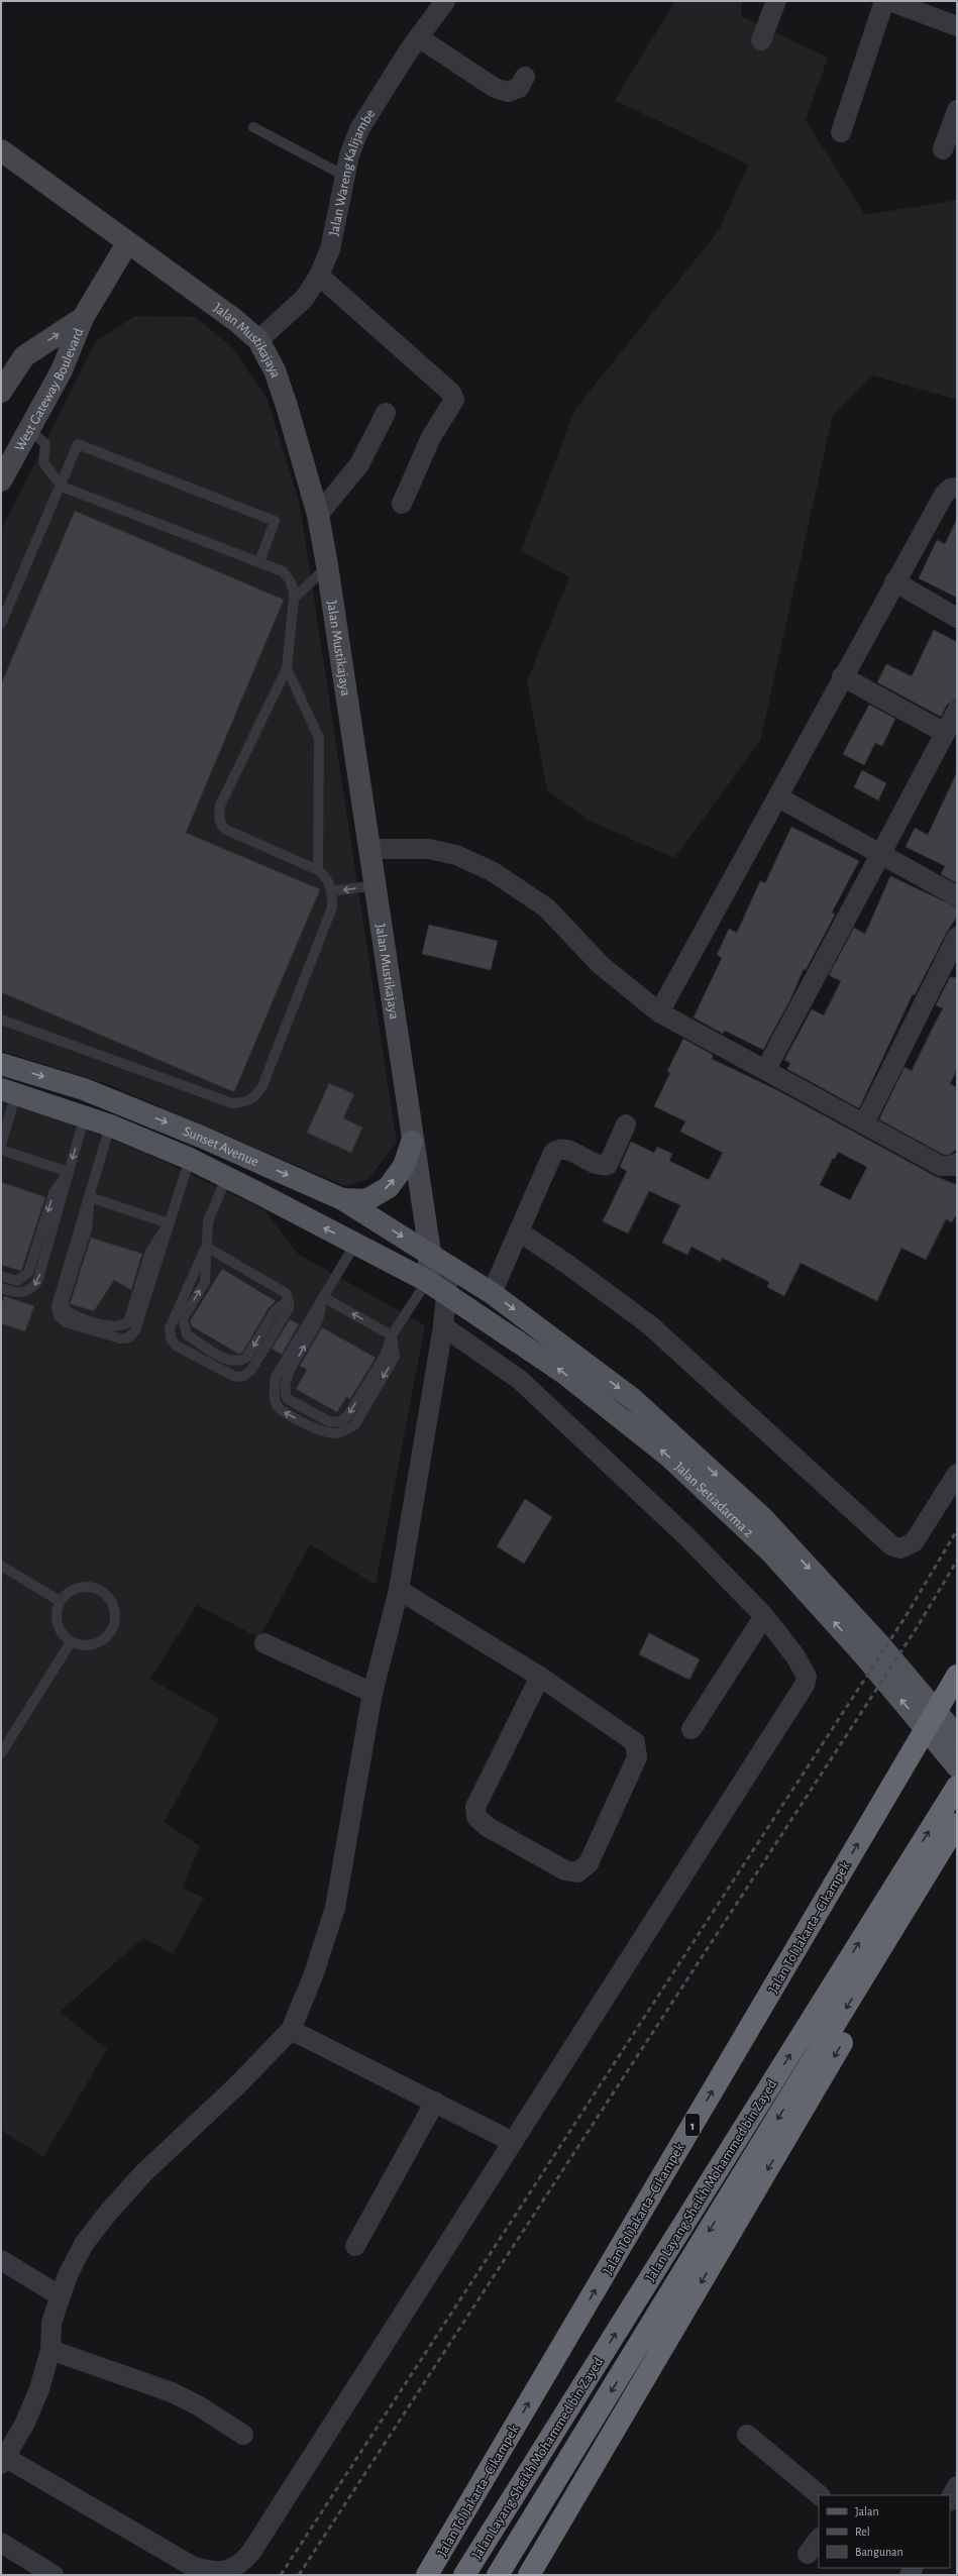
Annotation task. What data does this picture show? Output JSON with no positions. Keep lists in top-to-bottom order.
{
  "streets": {
    "highway": ["Jalan Tol Jakarta–Cikampek", "1", "Jalan Layang Sheikh Mohammed bin Zayed"],
    "main road": [
      "Jalan Mustikajaya",
      "West Gateway Boulevard",
      "Sunset Avenue",
      "Jalan Setiadarma 2"
    ],
    "street": ["Jalan Wareng Kalijambe"]
  },
  "crossings": [
    ["Jalan Wareng Kalijambe", "Jalan Mustikajaya"],
    ["Jalan Mustikajaya", "West Gateway Boulevard"],
    ["Jalan Mustikajaya", "Sunset Avenue"],
    ["Jalan Mustikajaya", "Jalan Setiadarma 2"],
    ["Sunset Avenue", "Jalan Setiadarma 2"]
  ],
  "legend": ["Jalan", "Rel", "Bangunan"]
}
